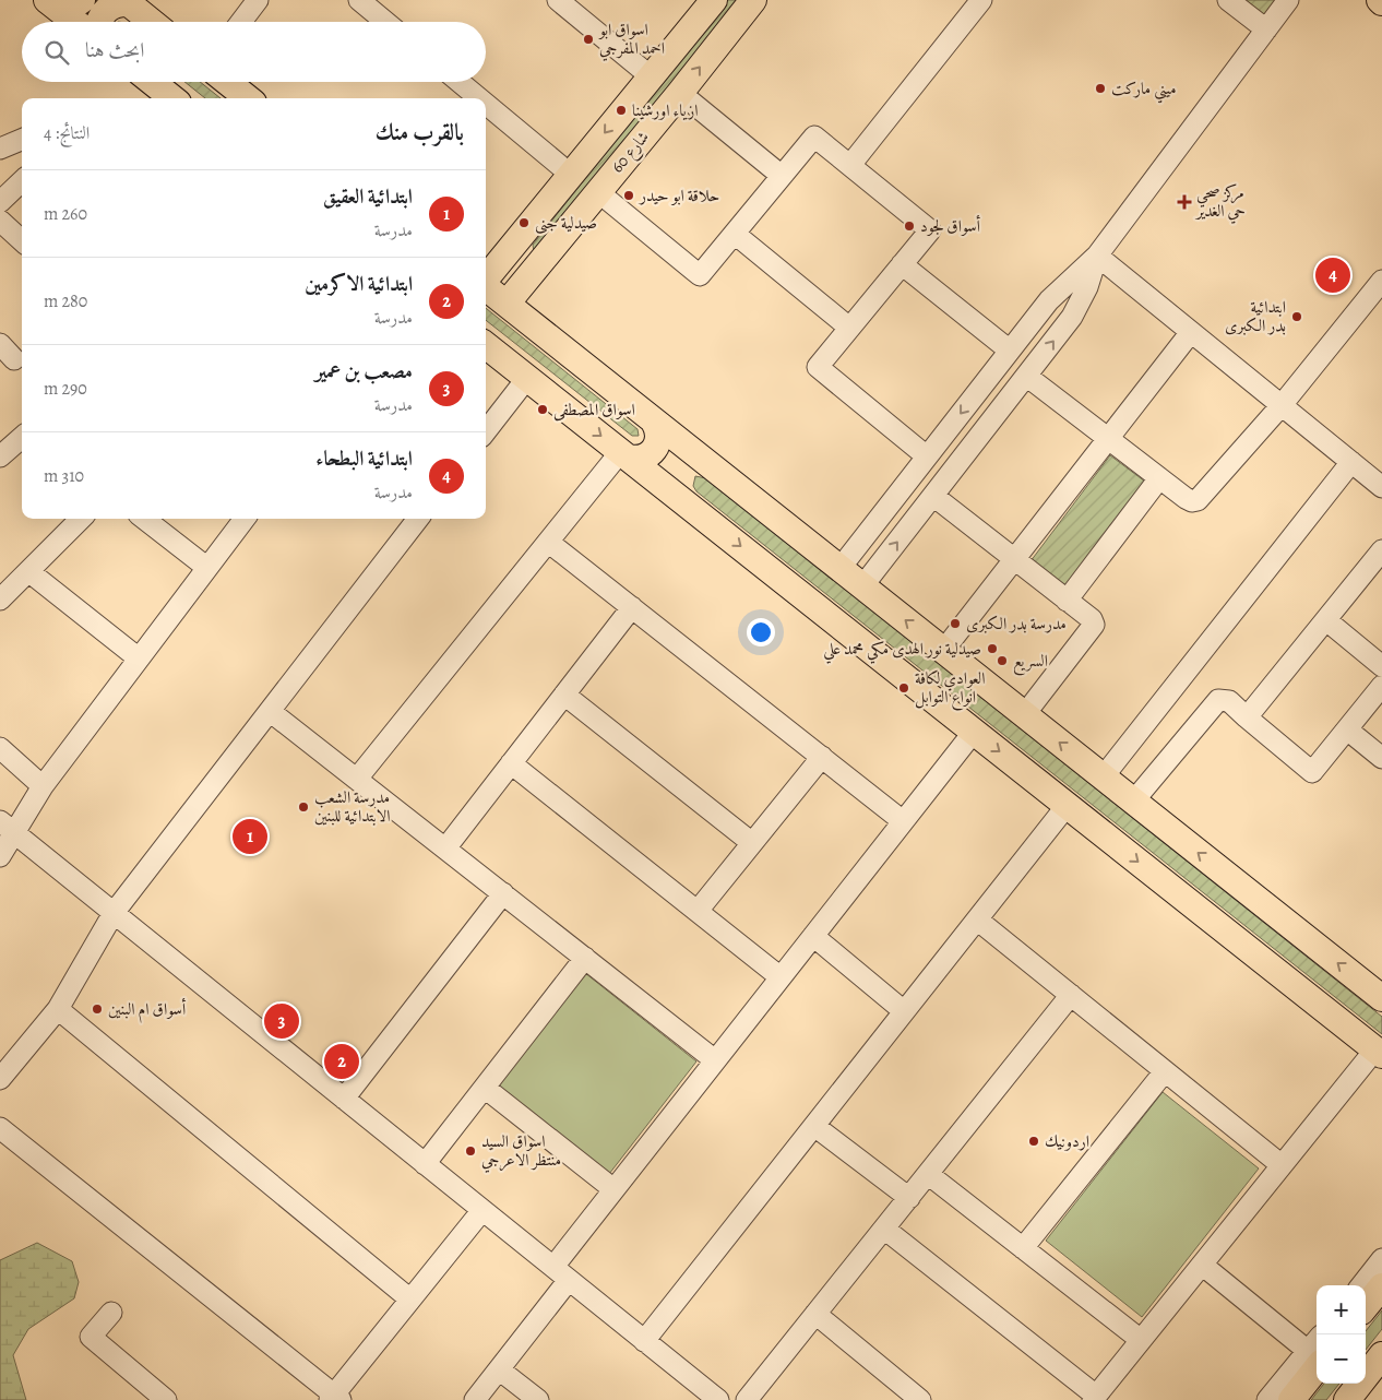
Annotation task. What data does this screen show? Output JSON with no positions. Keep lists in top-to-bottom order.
{
  "streets": {
    "main road": ["شارع 60"]
  },
  "places": {
    "other": [
      "اسواق ابو احمد المفرجي",
      "ميني ماركت",
      "ازياء اورشينا",
      "حلاقة ابو حيدر",
      "صيدلية جنى",
      "أسواق لجود",
      "ابتدائية بدر الكبرى",
      "اسواق المصطفى",
      "مدرسة بدر الكبرى",
      "صيدلية نور الهدى مكي محمد علي",
      "السريع",
      "العوادي لكافة انواع التوابل",
      "مدرسة الشعب الابتدائية للبنين",
      "أسواق ام البنين",
      "اردونيك",
      "اسواق السيد منتظر الاعرجي"
    ],
    "health": ["مركز صحي حي الغدير"]
  },
  "page": {
    "search": "ابحث هنا",
    "heading": ["بالقرب منك", "النتائج: 4"],
    "list": [
      {
        "mark": "1",
        "name": "ابتدائية العقيق",
        "note": "مدرسة",
        "value": "260 m"
      },
      {
        "mark": "2",
        "name": "ابتدائية الاكرمين",
        "note": "مدرسة",
        "value": "280 m"
      },
      {
        "mark": "3",
        "name": "مصعب بن عمير",
        "note": "مدرسة",
        "value": "290 m"
      },
      {
        "mark": "4",
        "name": "ابتدائية البطحاء",
        "note": "مدرسة",
        "value": "310 m"
      }
    ],
    "pins": [
      "4",
      "1",
      "3",
      "2"
    ],
    "map_buttons": ["+", "−"]
  }
}
